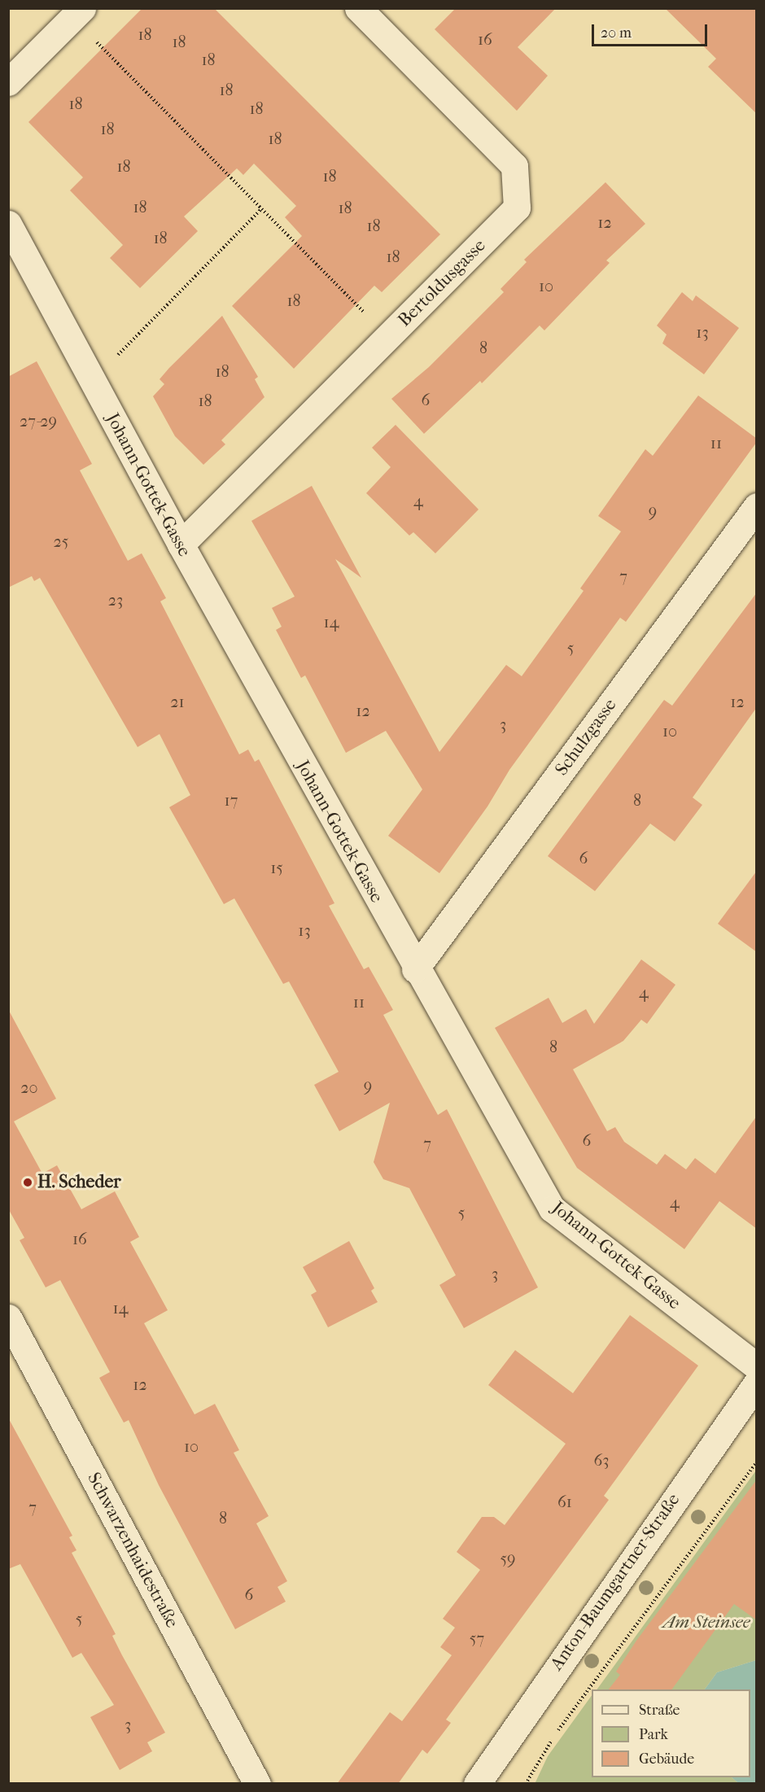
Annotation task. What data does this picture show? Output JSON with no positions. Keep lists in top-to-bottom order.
{
  "streets": {
    "street": [
      "Bertoldusgasse",
      "Johann-Gottek-Gasse",
      "Schulzgasse",
      "Schwarzenhaidestraße",
      "Anton-Baumgartner-Straße"
    ]
  },
  "crossings": [
    ["Bertoldusgasse", "Johann-Gottek-Gasse"],
    ["Johann-Gottek-Gasse", "Schulzgasse"]
  ],
  "parks": ["Am Steinsee"],
  "places": ["H. Scheder"],
  "house_numbers": [
    "18",
    "16",
    "18",
    "18",
    "18",
    "18",
    "18",
    "18",
    "18",
    "18",
    "18",
    "18",
    "18",
    "12",
    "18",
    "18",
    "18",
    "10",
    "18",
    "13",
    "8",
    "18",
    "6",
    "18",
    "27-29",
    "11",
    "4",
    "9",
    "25",
    "7",
    "23",
    "14",
    "5",
    "21",
    "12",
    "12",
    "3",
    "10",
    "17",
    "8",
    "6",
    "15",
    "13",
    "4",
    "11",
    "8",
    "9",
    "20",
    "6",
    "7",
    "4",
    "5",
    "16",
    "3",
    "14",
    "12",
    "10",
    "63",
    "61",
    "7",
    "8",
    "59",
    "6",
    "5",
    "57",
    "3"
  ],
  "legend": ["Straße", "Park", "Gebäude"],
  "scale_bar": "20 m"
}
